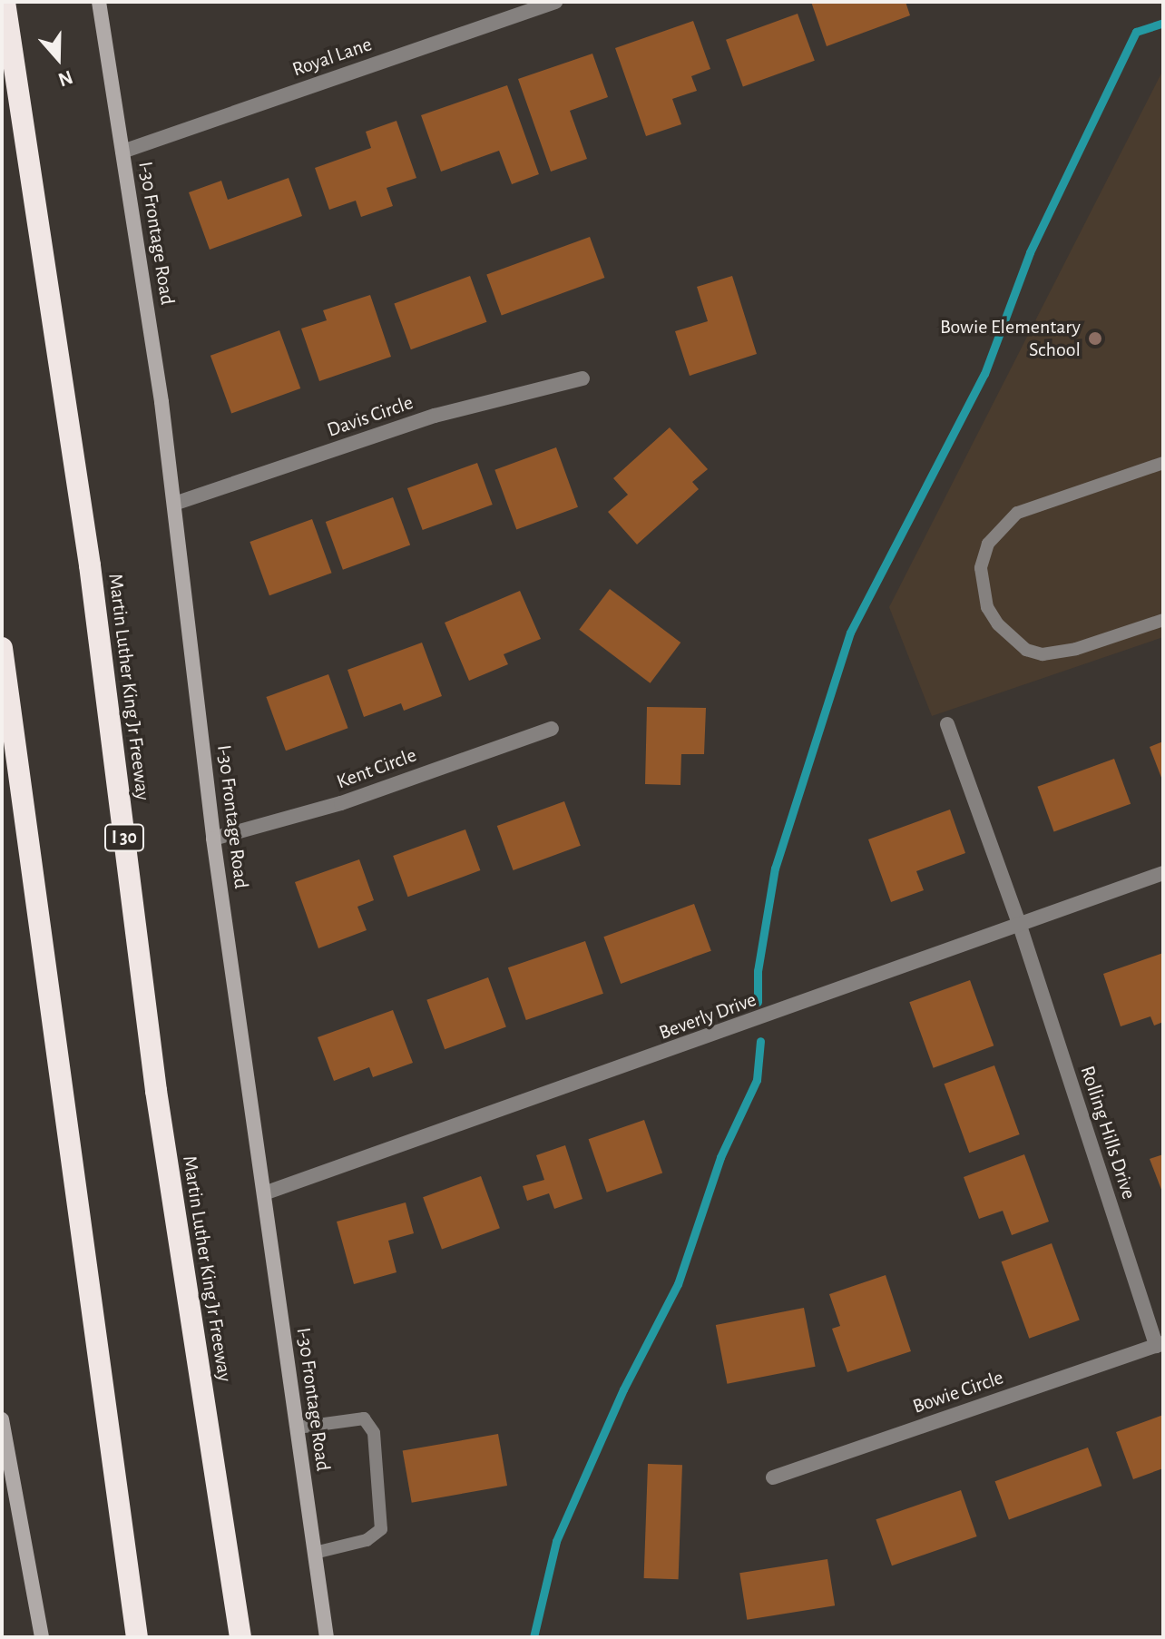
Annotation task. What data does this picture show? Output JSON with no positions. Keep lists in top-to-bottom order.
{
  "streets": {
    "highway": ["Martin Luther King Jr Freeway", "I 30"],
    "main road": ["I-30 Frontage Road"],
    "street": [
      "Royal Lane",
      "Davis Circle",
      "Kent Circle",
      "Beverly Drive",
      "Rolling Hills Drive",
      "Bowie Circle"
    ]
  },
  "crossings": [
    ["Royal Lane", "I-30 Frontage Road"],
    ["I-30 Frontage Road", "Davis Circle"],
    ["I-30 Frontage Road", "Kent Circle"],
    ["I-30 Frontage Road", "Beverly Drive"],
    ["Beverly Drive", "Rolling Hills Drive"],
    ["Rolling Hills Drive", "Bowie Circle"]
  ],
  "places": ["Bowie Elementary School"],
  "north": "bottom"
}
